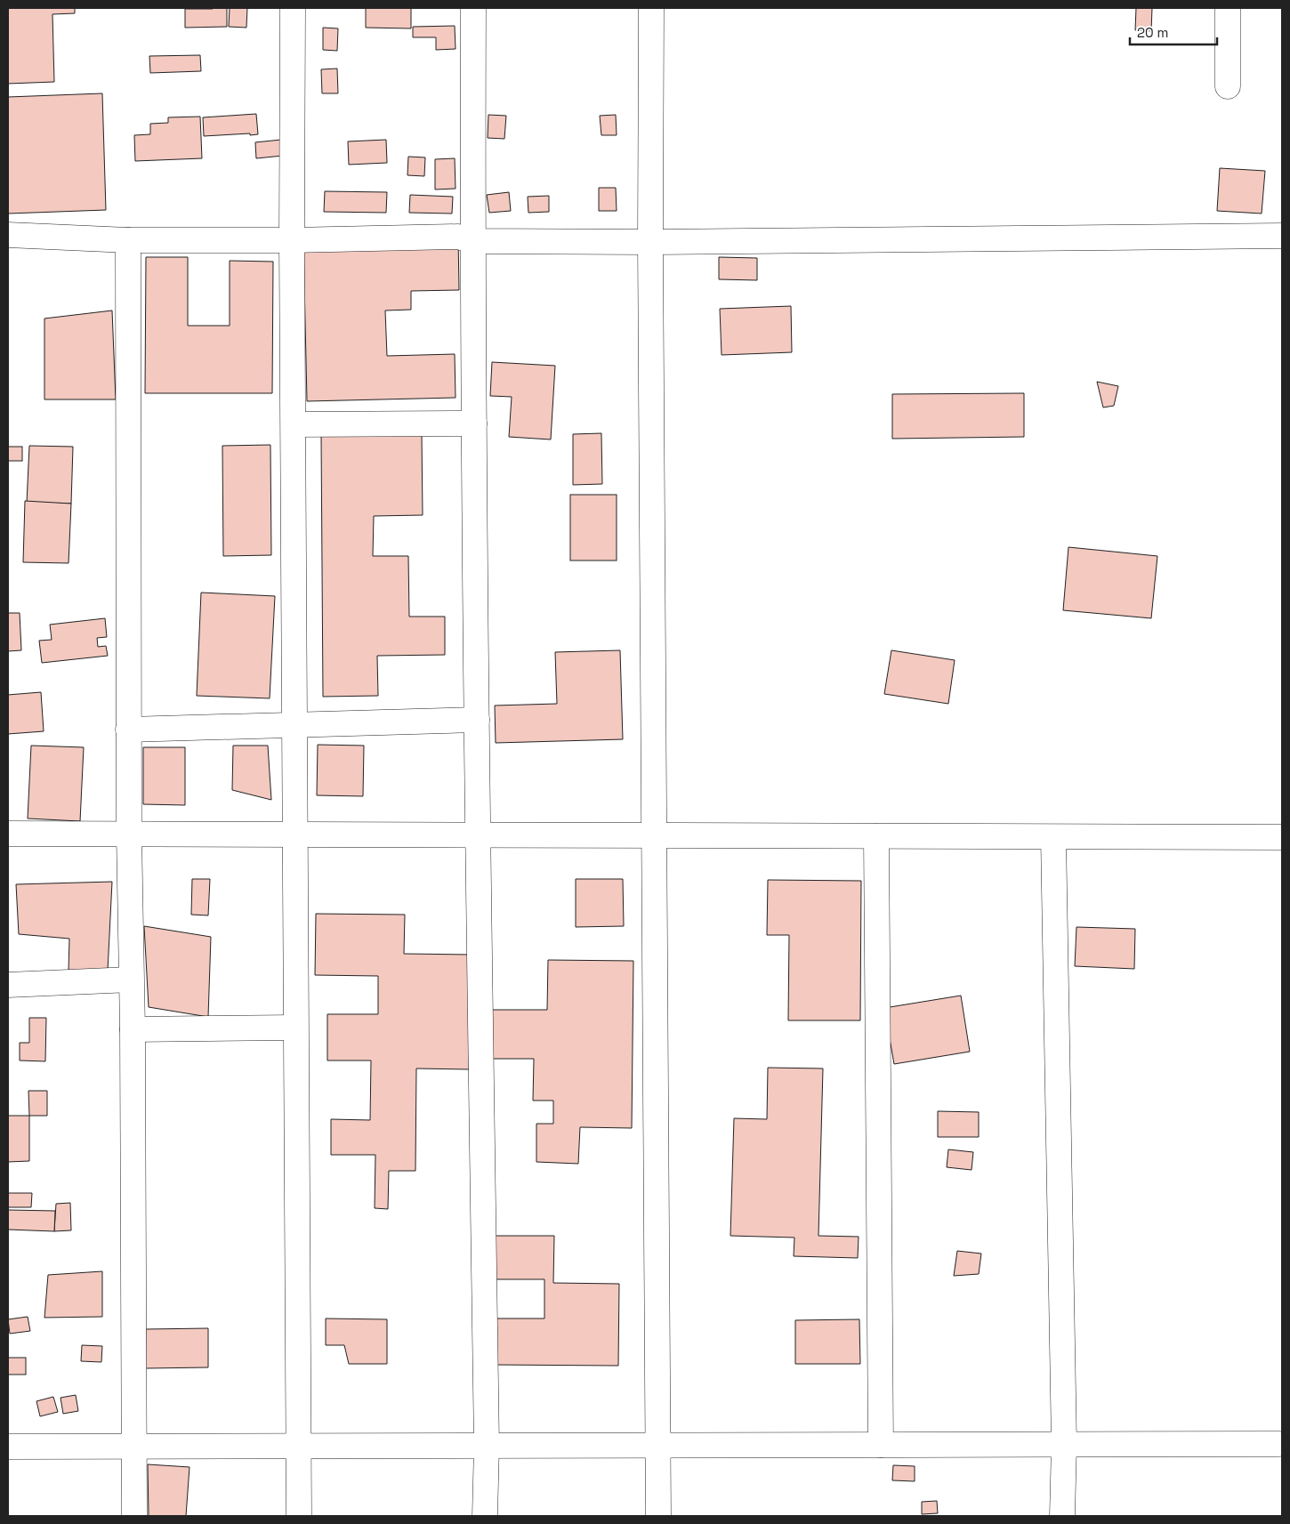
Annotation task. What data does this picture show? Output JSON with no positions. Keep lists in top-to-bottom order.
{
  "scale_bar": "20 m"
}
